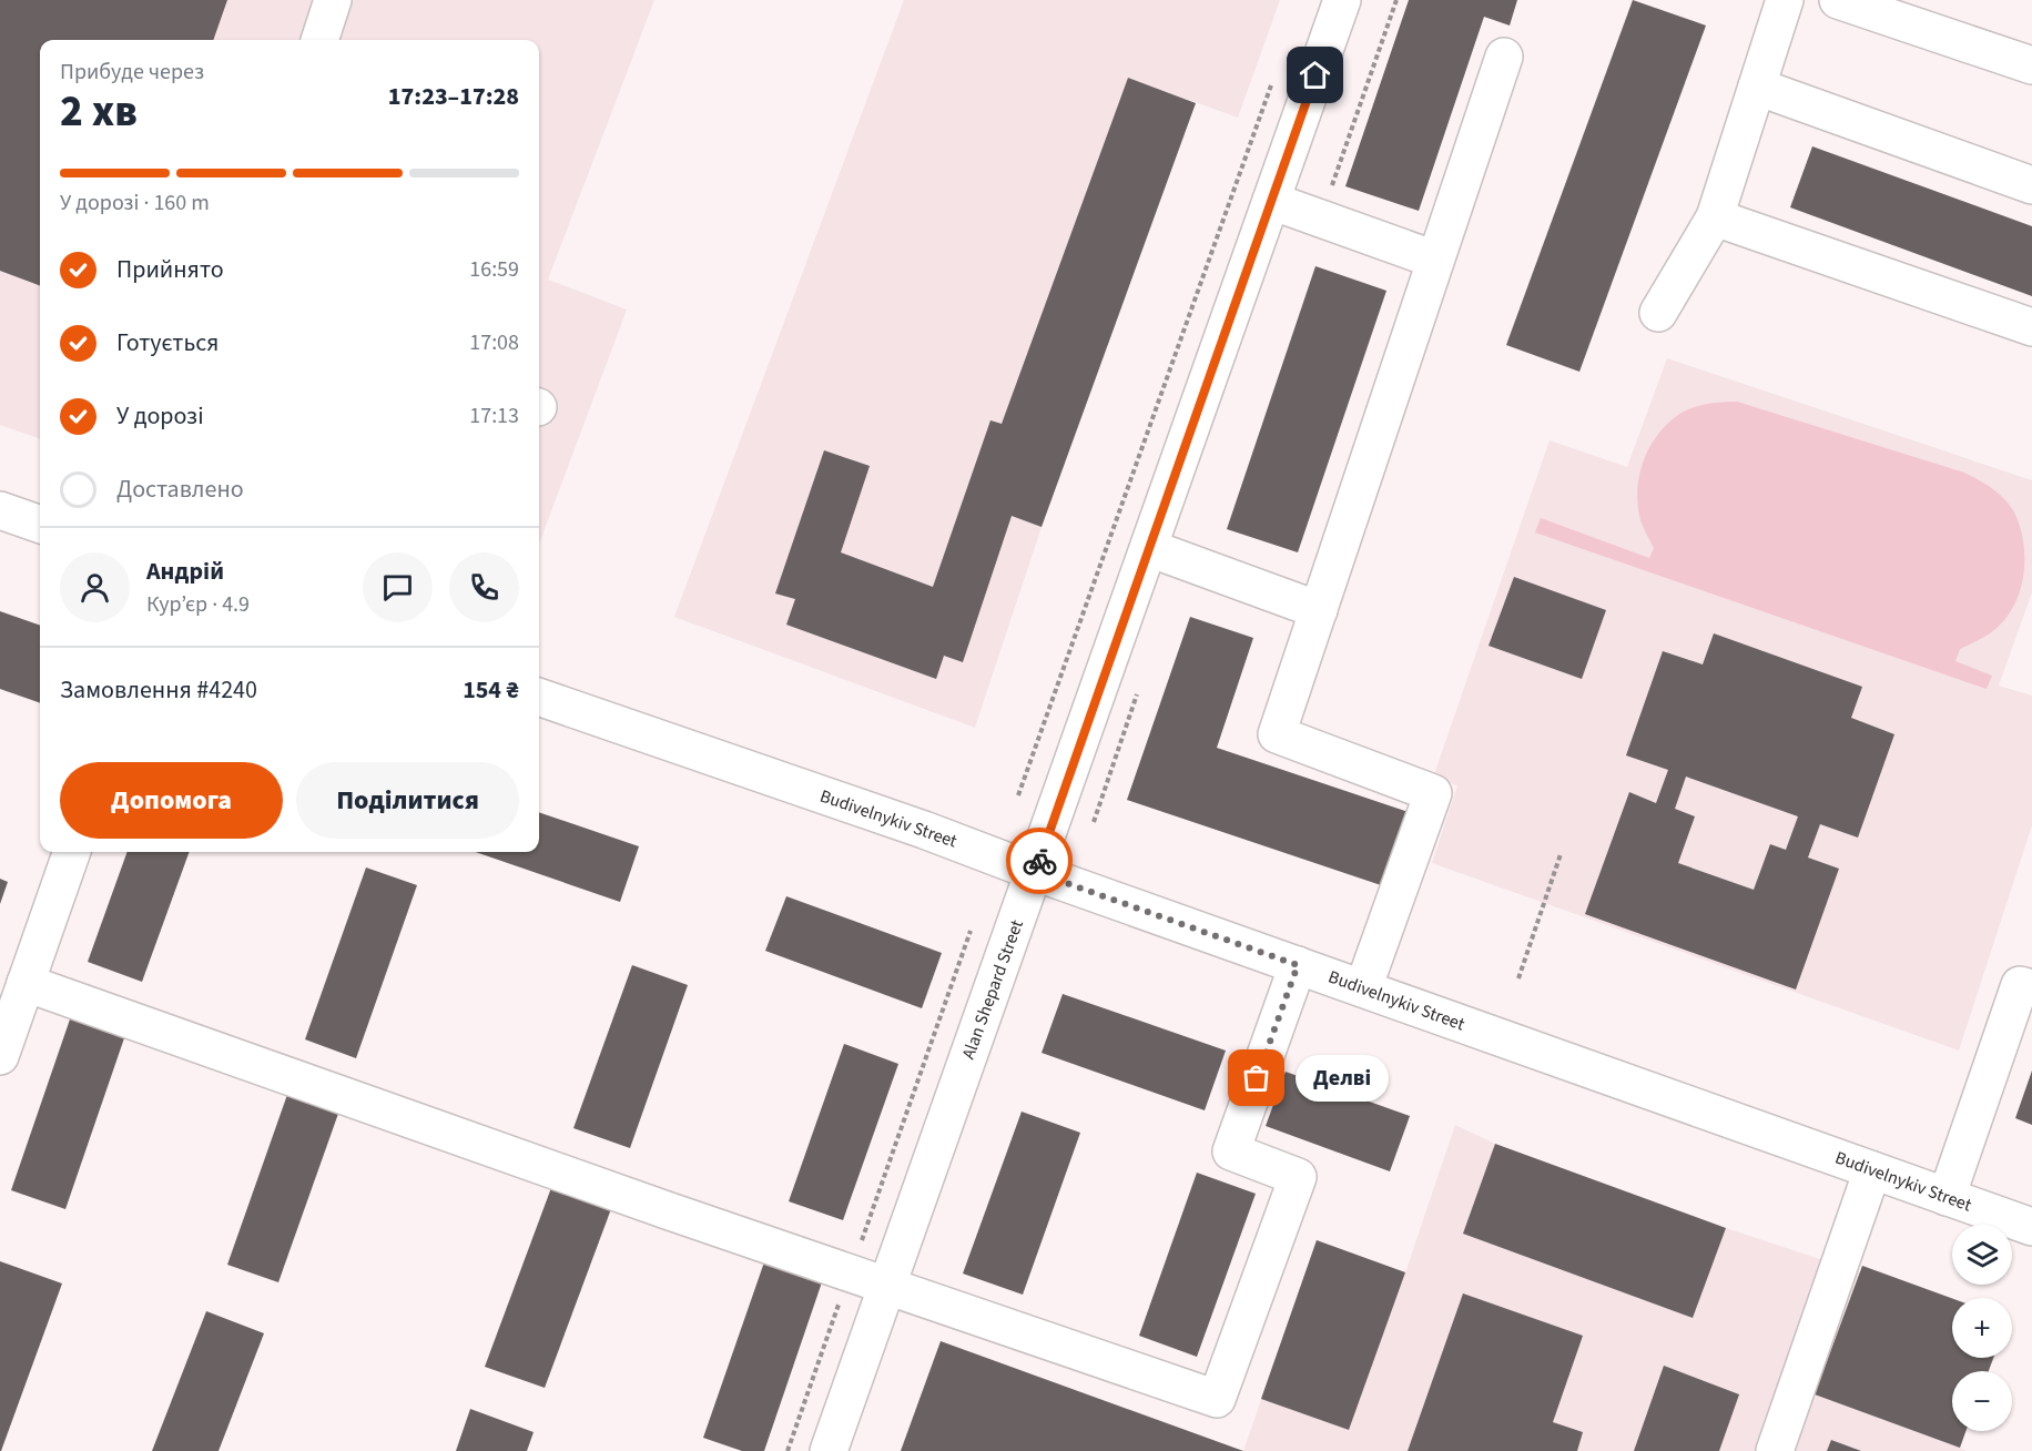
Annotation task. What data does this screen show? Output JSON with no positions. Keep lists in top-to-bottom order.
{
  "streets": {
    "street": ["Budivelnykiv Street", "Alan Shepard Street"]
  },
  "crossings": [
    ["Budivelnykiv Street", "Alan Shepard Street"]
  ],
  "places": ["Делві"],
  "page": {
    "heading": ["2 хв", "Прибуде через", "17:23–17:28"],
    "panel": [
      "Андрій",
      "Кур’єр · 4.9",
      "Замовлення #4240",
      "154 ₴"
    ],
    "bar": "У дорозі · 160 m",
    "list": [
      ["Прийнято", "16:59"],
      ["Готується", "17:08"],
      ["У дорозі", "17:13"],
      "Доставлено"
    ],
    "buttons": ["Допомога", "Поділитися"],
    "bubble": "Делві",
    "map_buttons": ["+", "−"]
  }
}
